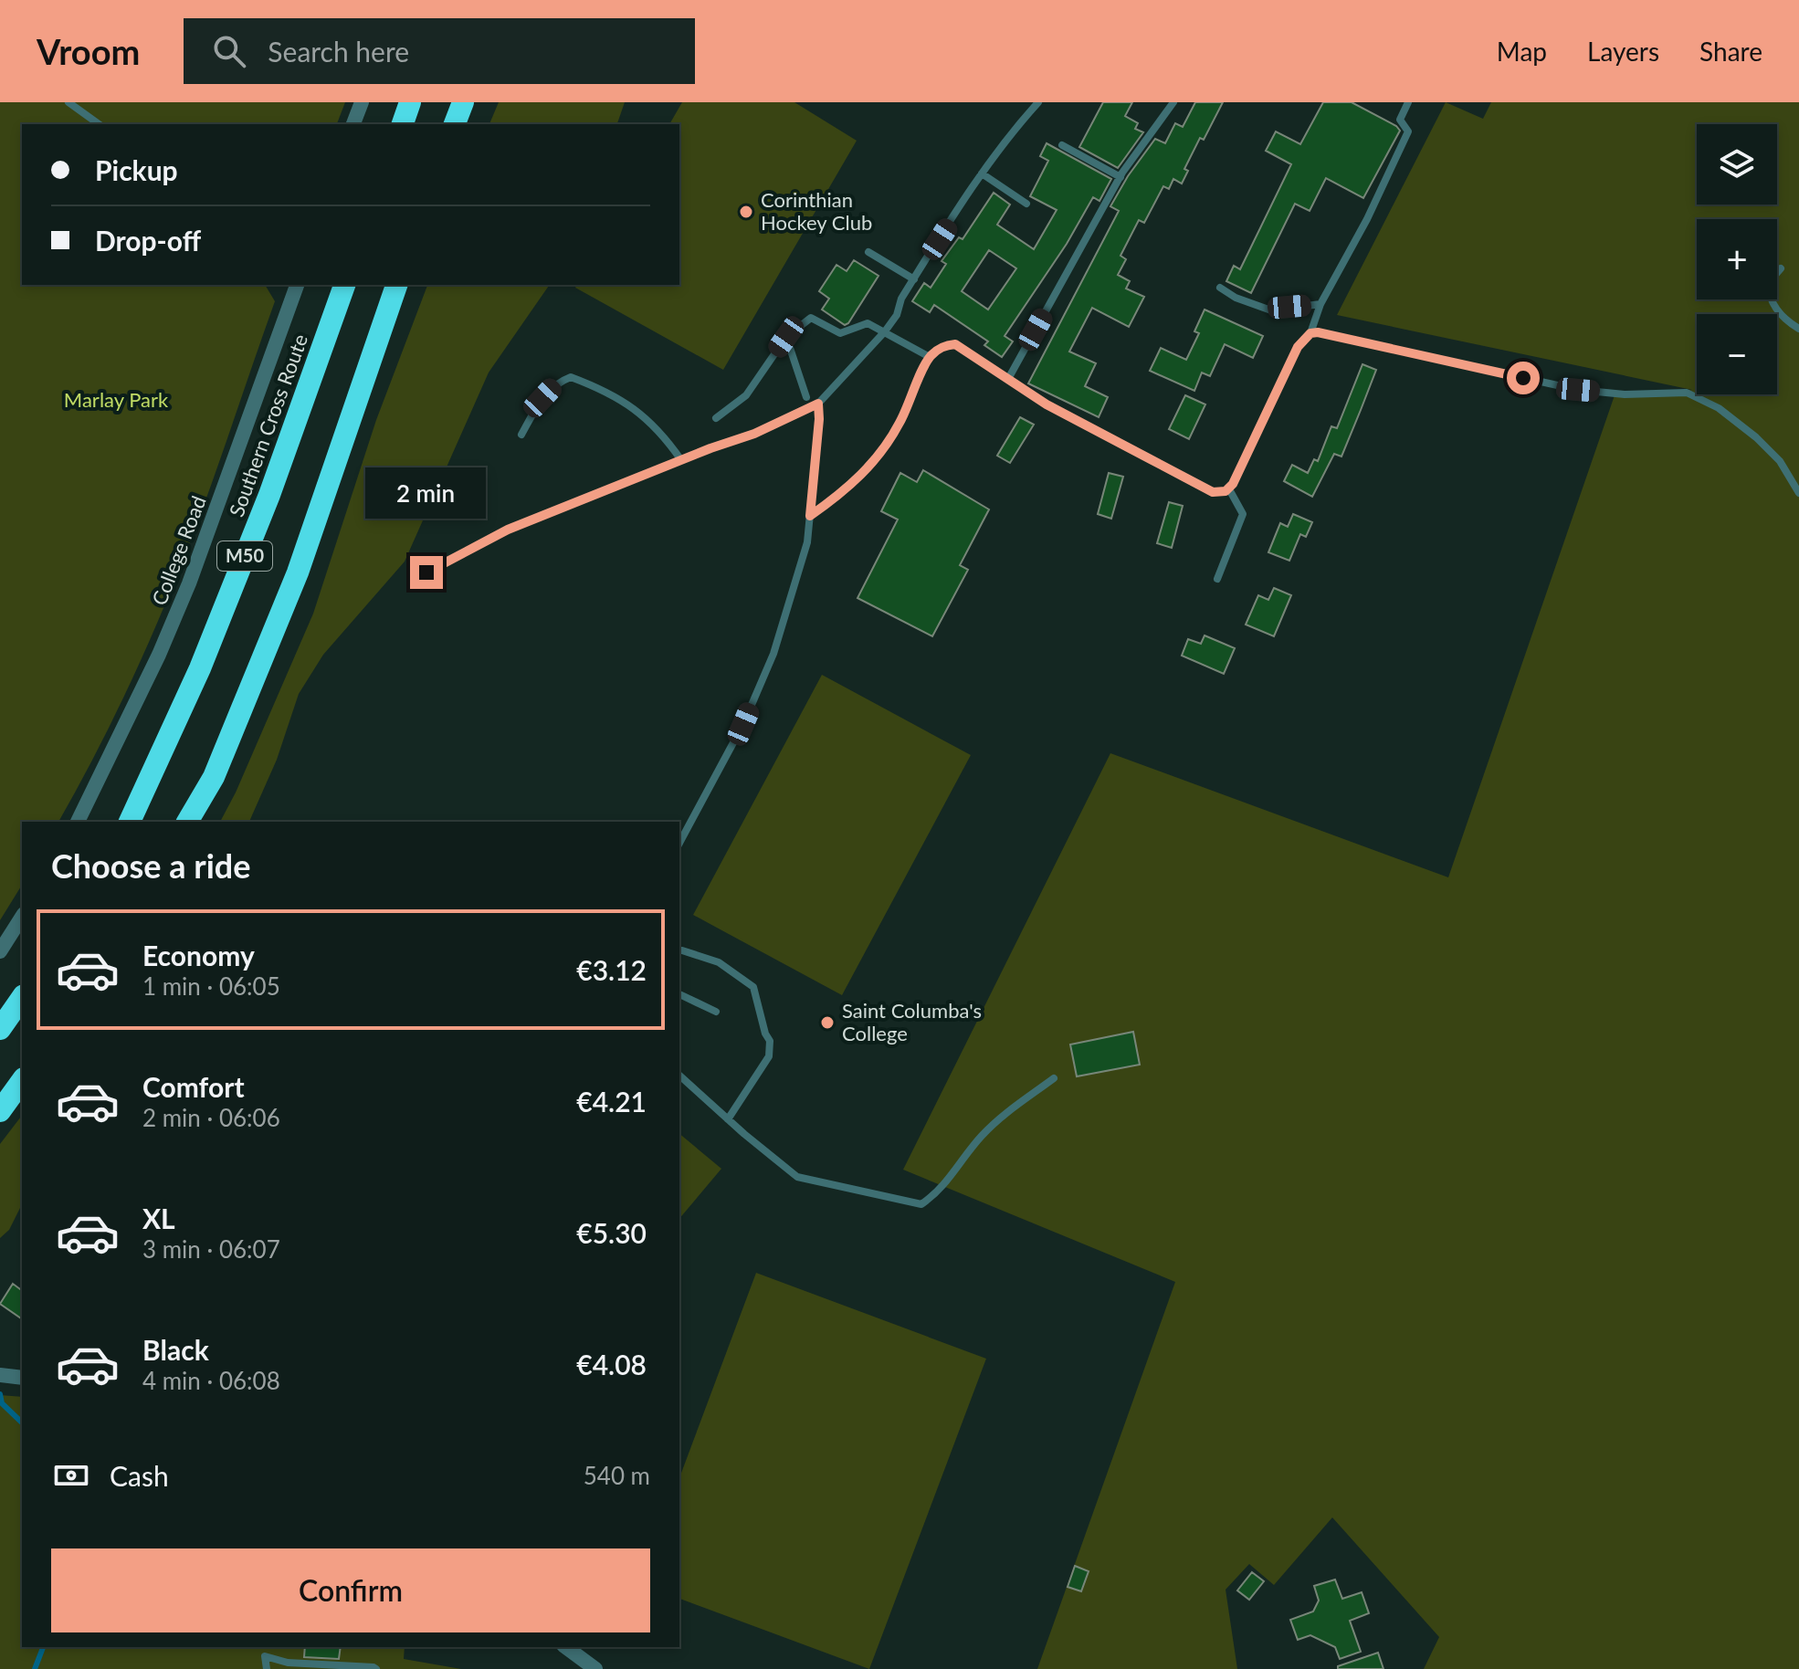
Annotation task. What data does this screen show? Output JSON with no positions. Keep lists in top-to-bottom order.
{
  "streets": {
    "highway": ["Southern Cross Route", "M50"],
    "street": ["College Road"]
  },
  "parks": ["Marlay Park"],
  "places": ["Corinthian Hockey Club", "Saint Columba's College"],
  "page": {
    "header": "Vroom",
    "search": "Search here",
    "nav": ["Map", "Layers", "Share"],
    "map_buttons": ["+", "−"],
    "banner": ["Pickup", "Drop-off"],
    "bubble": "2 min",
    "heading": "Choose a ride",
    "list": [
      {
        "name": "Economy",
        "note": "1 min · 06:05",
        "value": "€3.12"
      },
      {
        "name": "Comfort",
        "note": "2 min · 06:06",
        "value": "€4.21"
      },
      {
        "name": "XL",
        "note": "3 min · 06:07",
        "value": "€5.30"
      },
      {
        "name": "Black",
        "note": "4 min · 06:08",
        "value": "€4.08"
      }
    ],
    "pay": ["Cash", "540 m"],
    "buttons": "Confirm"
  }
}
